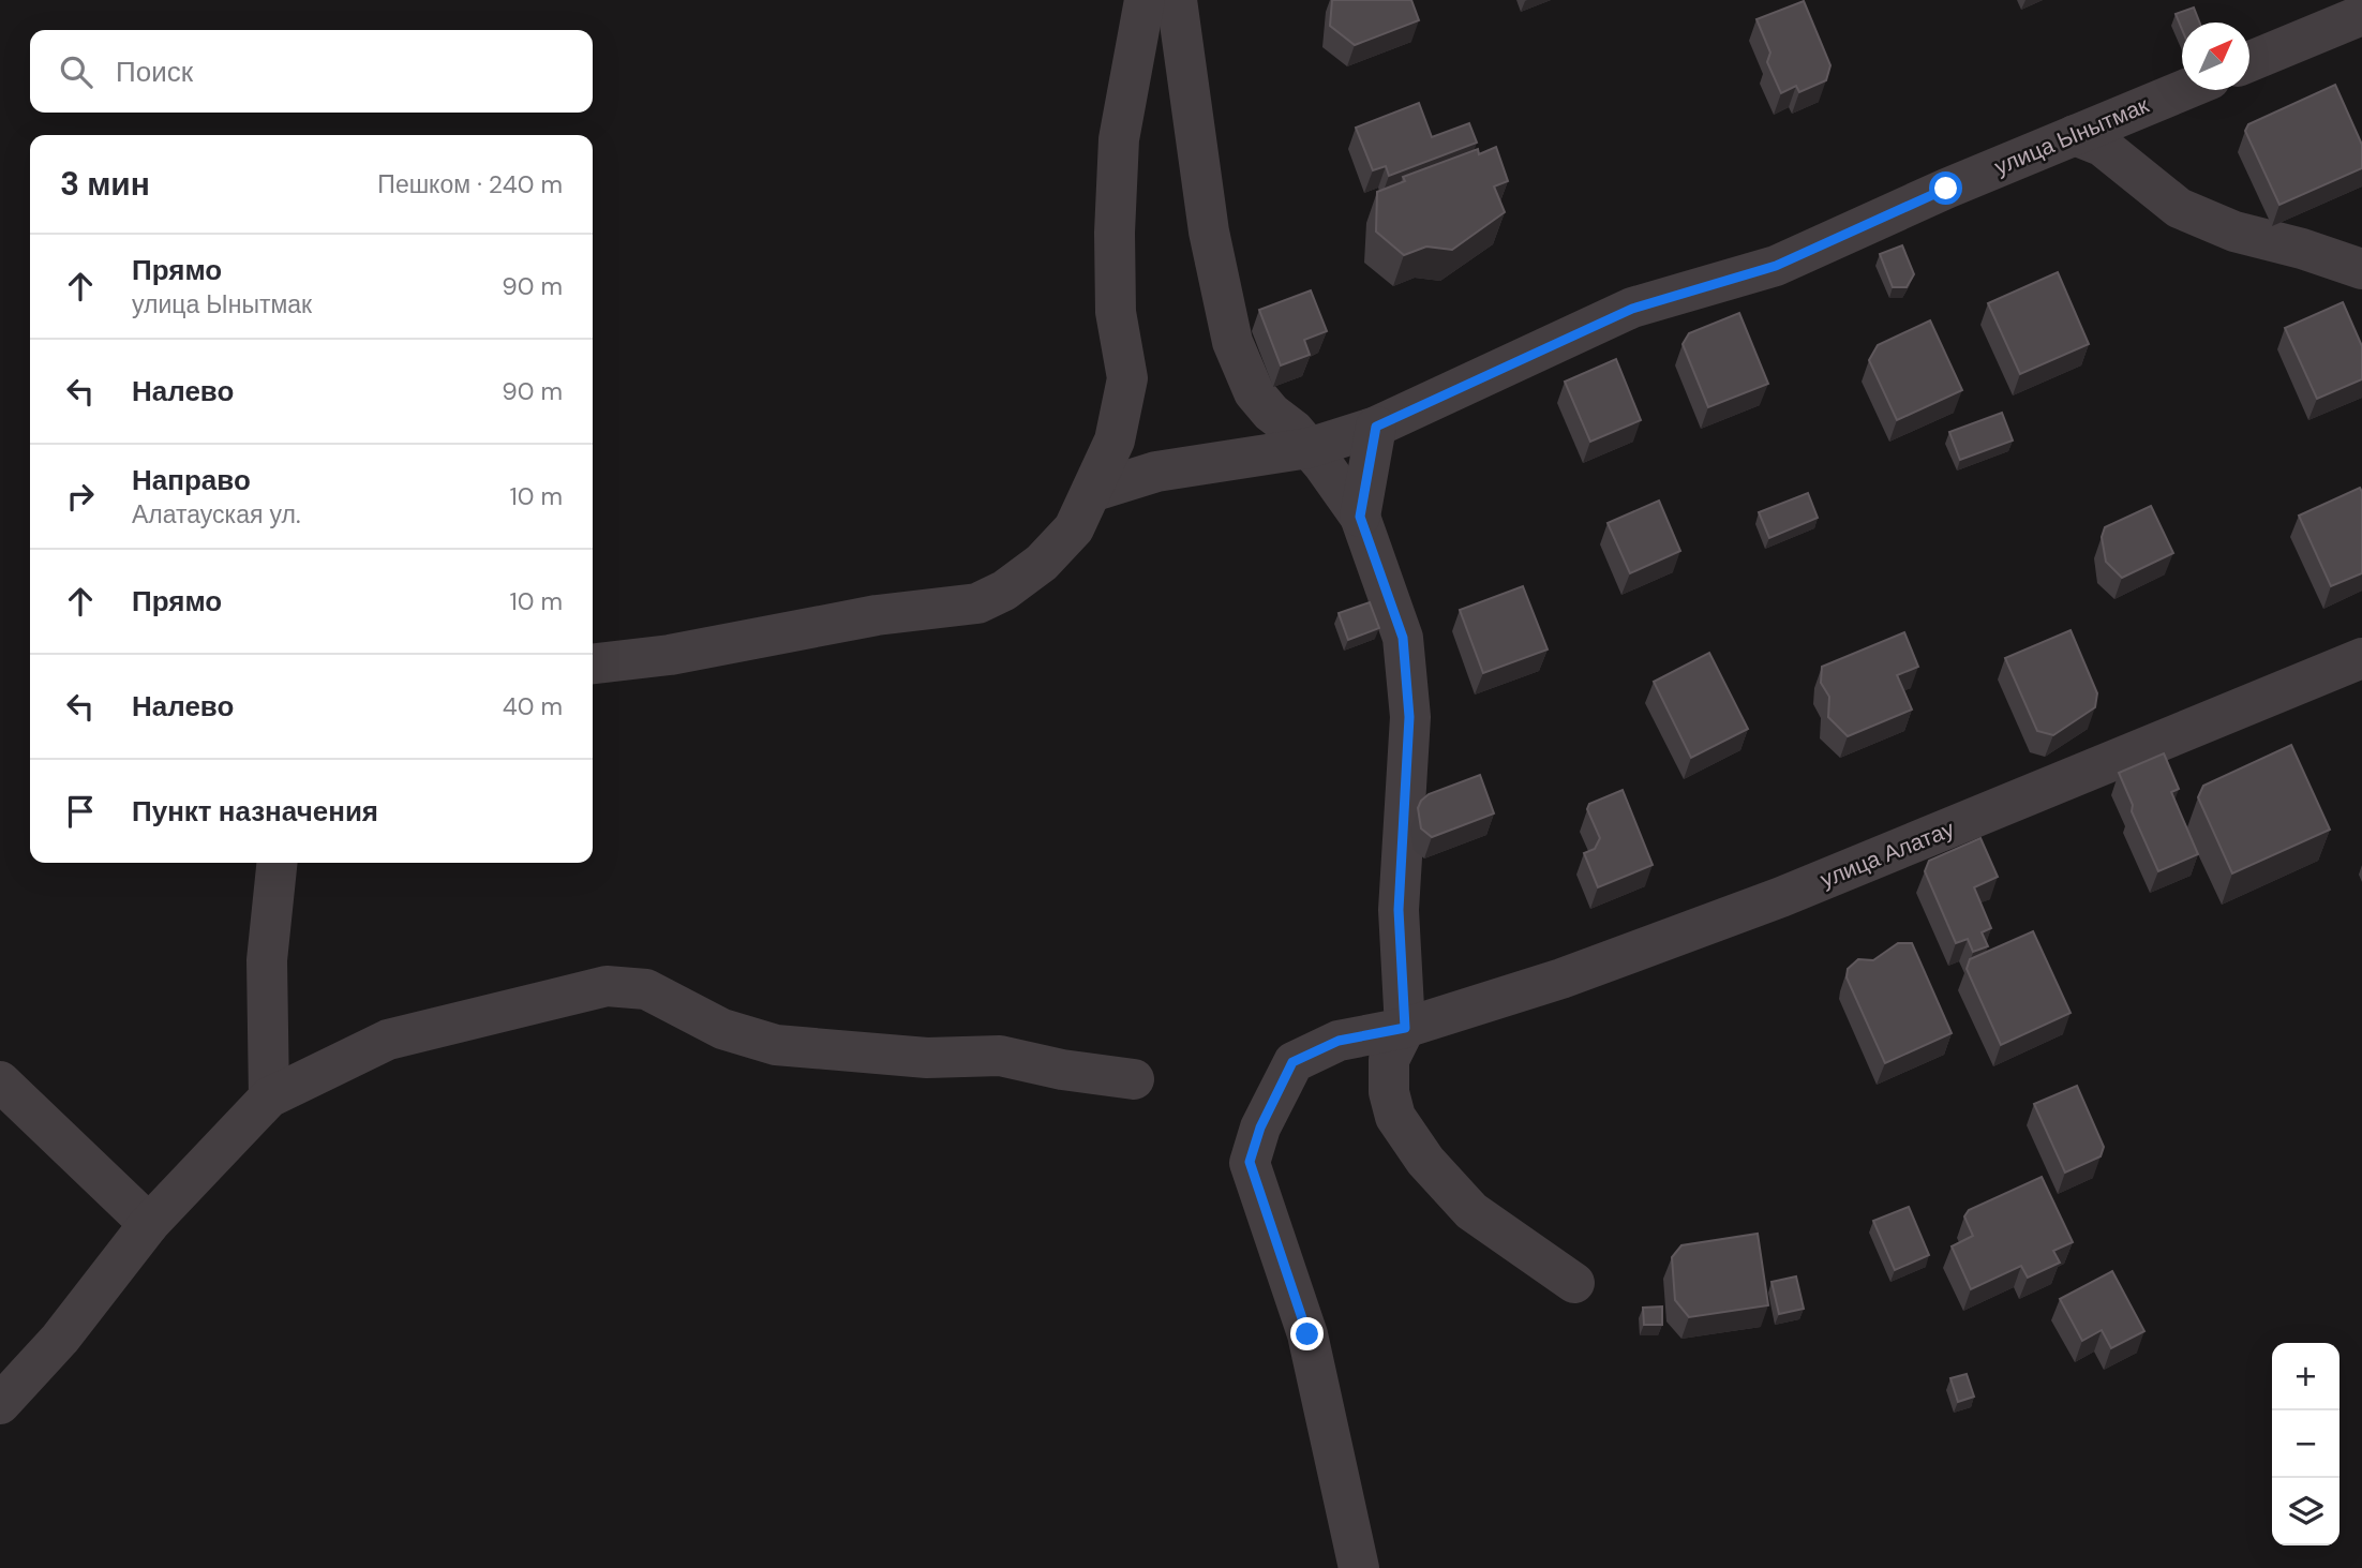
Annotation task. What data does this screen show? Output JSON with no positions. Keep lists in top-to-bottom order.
{
  "streets": {
    "street": ["улица Ынытмак", "улица Алатау"]
  },
  "north": "top right",
  "page": {
    "search": "Поиск",
    "heading": ["3 мин", "Пешком · 240 m"],
    "list": [
      ["Прямо", "улица Ынытмак", "90 m"],
      ["Налево", "90 m"],
      ["Направо", "Алатауская ул.", "10 m"],
      ["Прямо", "10 m"],
      ["Налево", "40 m"],
      "Пункт назначения"
    ],
    "map_buttons": ["+", "−"]
  }
}
